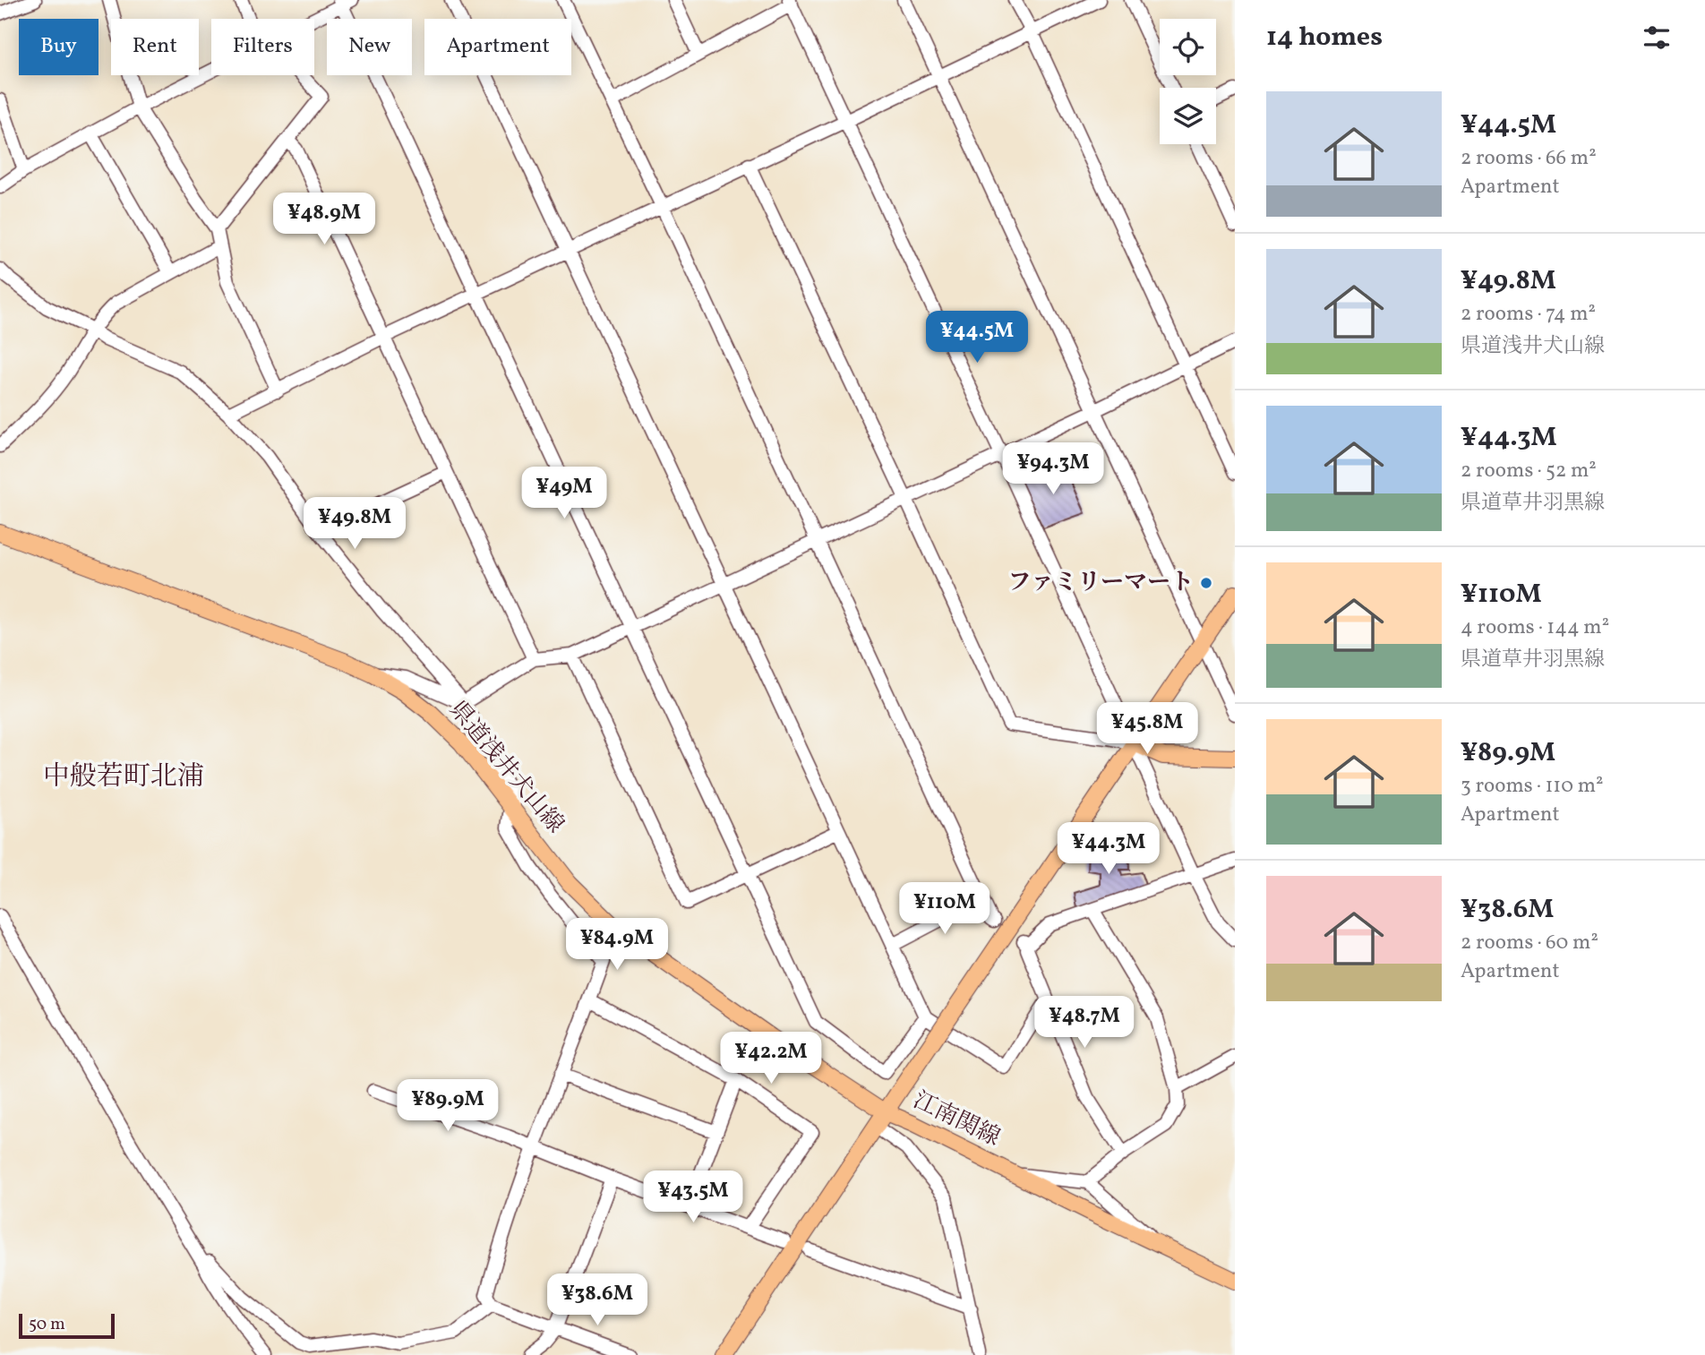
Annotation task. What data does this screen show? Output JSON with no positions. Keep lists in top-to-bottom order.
{
  "streets": {
    "main road": ["県道浅井犬山線", "江南関線"]
  },
  "crossings": [
    ["県道浅井犬山線", "江南関線"]
  ],
  "districts": ["中般若町北浦"],
  "places": ["ファミリーマート"],
  "scale_bar": "50 m",
  "page": {
    "heading": "14 homes",
    "chip": [
      "Buy",
      "Rent",
      "Filters",
      "New",
      "Apartment"
    ],
    "list": [
      {
        "name": "¥44.5M",
        "note": "2 rooms · 66 m² · Apartment"
      },
      {
        "name": "¥49.8M",
        "note": "2 rooms · 74 m² · 県道浅井犬山線"
      },
      {
        "name": "¥44.3M",
        "note": "2 rooms · 52 m² · 県道草井羽黒線"
      },
      {
        "name": "¥110M",
        "note": "4 rooms · 144 m² · 県道草井羽黒線"
      },
      {
        "name": "¥89.9M",
        "note": "3 rooms · 110 m² · Apartment"
      },
      {
        "name": "¥38.6M",
        "note": "2 rooms · 60 m² · Apartment"
      }
    ],
    "price": [
      "¥48.9M",
      "¥44.5M",
      "¥94.3M",
      "¥49M",
      "¥49.8M",
      "¥45.8M",
      "¥44.3M",
      "¥110M",
      "¥84.9M",
      "¥48.7M",
      "¥42.2M",
      "¥89.9M",
      "¥43.5M",
      "¥38.6M"
    ],
    "scale": "50 m"
  }
}
